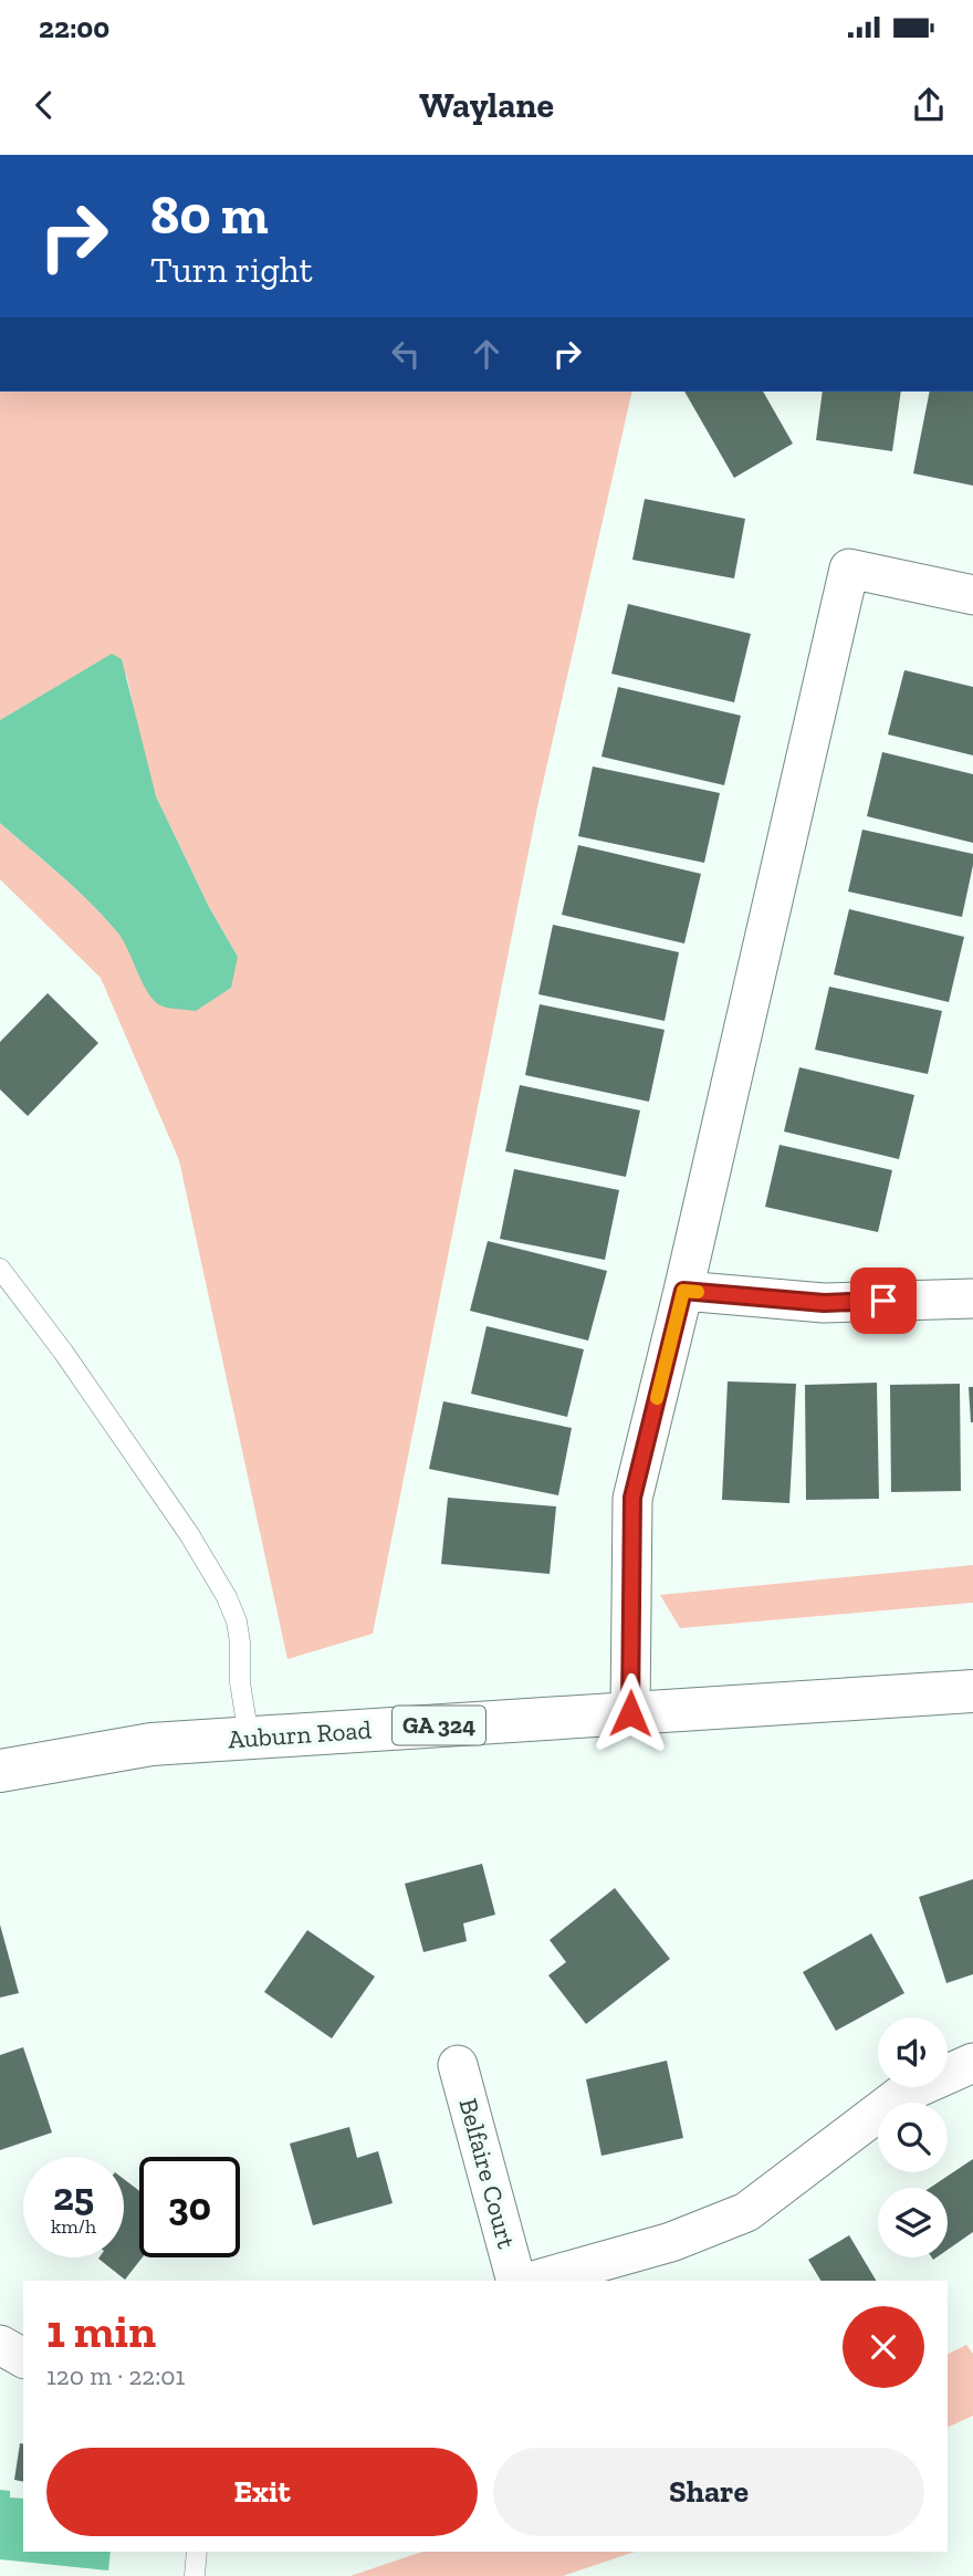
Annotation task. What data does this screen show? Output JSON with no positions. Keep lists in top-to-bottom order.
{
  "streets": {
    "main road": ["GA 324", "Auburn Road"],
    "street": ["Belfaire Court"]
  },
  "page": {
    "status": "22:00",
    "header": "Waylane",
    "turn": ["80 m", "Turn right"],
    "speed": "25 km/h",
    "limit": "30",
    "heading": ["1 min", "120 m · 22:01"],
    "buttons": ["Exit", "Share"]
  }
}
